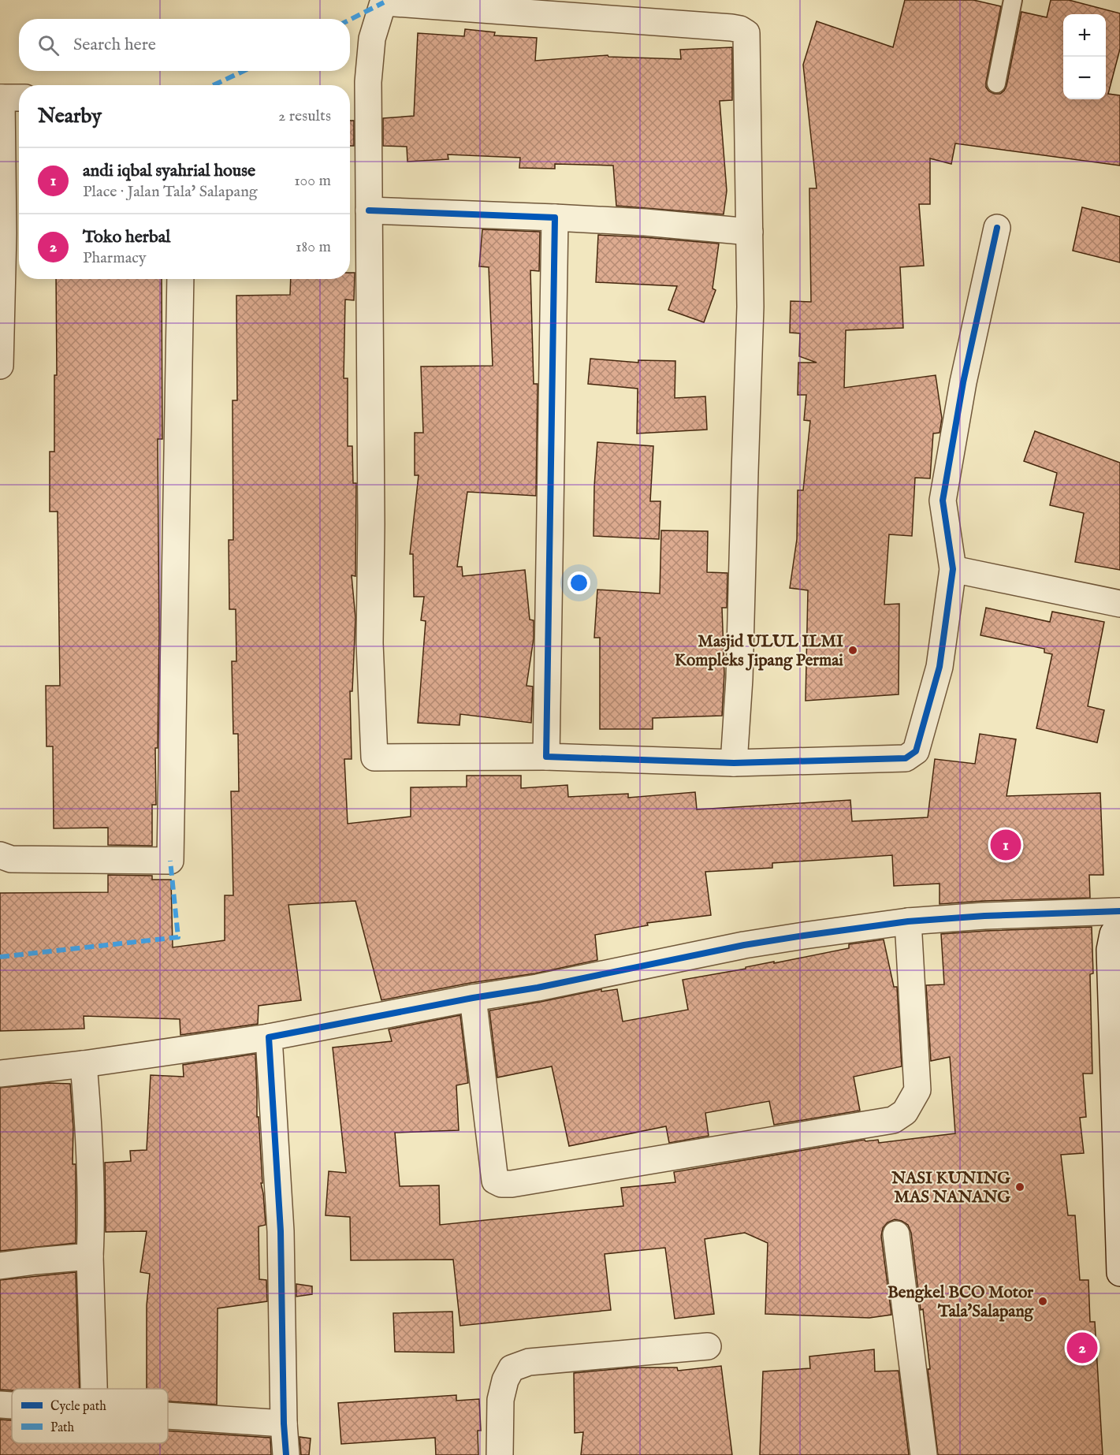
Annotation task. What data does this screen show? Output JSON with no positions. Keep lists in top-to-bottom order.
{
  "places": ["Masjid ULUL ILMI Kompleks Jipang Permai", "NASI KUNING MAS NANANG", "Bengkel BCO Motor Tala'Salapang"],
  "legend": ["Cycle path", "Path"],
  "page": {
    "map_buttons": ["+", "−"],
    "search": "Search here",
    "heading": ["Nearby", "2 results"],
    "list": [
      {
        "mark": "1",
        "name": "andi iqbal syahrial house",
        "note": "Place · Jalan Tala' Salapang",
        "value": "100 m"
      },
      {
        "mark": "2",
        "name": "Toko herbal",
        "note": "Pharmacy",
        "value": "180 m"
      }
    ],
    "pins": ["1", "2"]
  }
}
